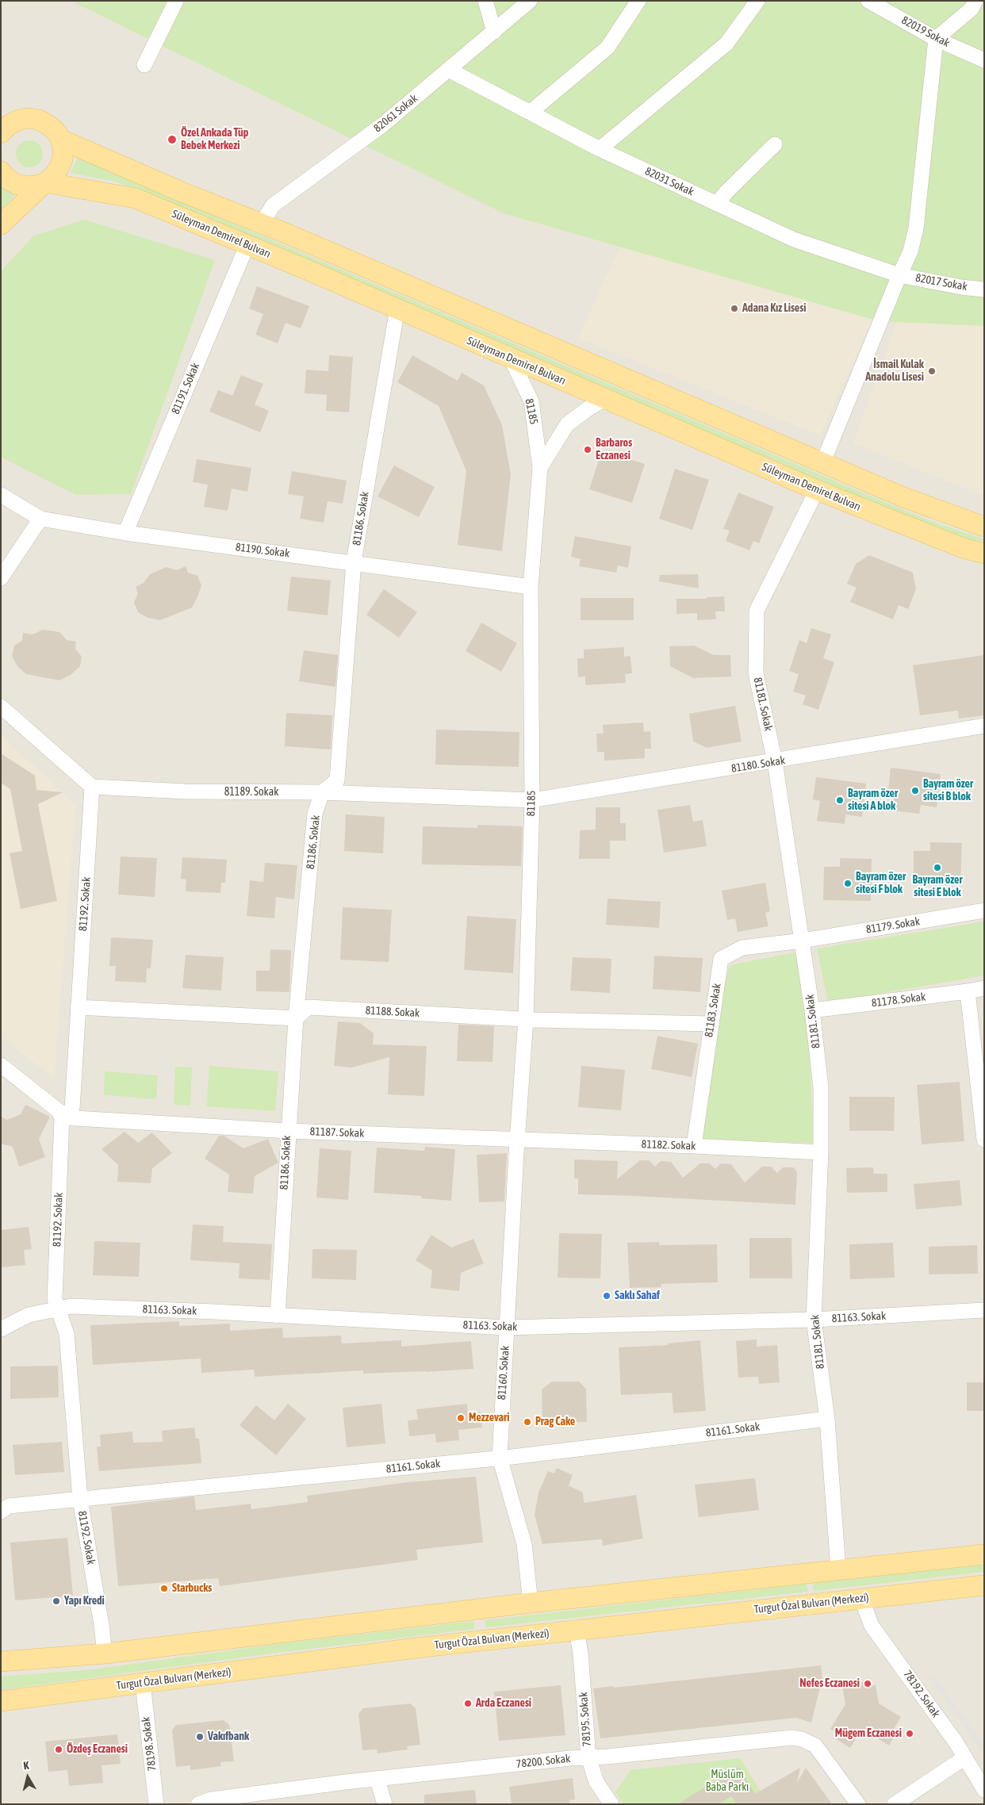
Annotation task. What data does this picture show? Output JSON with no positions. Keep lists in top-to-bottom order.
{
  "streets": {
    "main road": ["Süleyman Demirel Bulvarı", "Turgut Özal Bulvarı (Merkezi)"],
    "street": [
      "82019 Sokak",
      "82061 Sokak",
      "82031 Sokak",
      "82017 Sokak",
      "81191. Sokak",
      "81185",
      "81186. Sokak",
      "81190. Sokak",
      "81181. Sokak",
      "81180. Sokak",
      "81189. Sokak",
      "81192. Sokak",
      "81179. Sokak",
      "81178. Sokak",
      "81183. Sokak",
      "81188. Sokak",
      "81187. Sokak",
      "81182. Sokak",
      "81163. Sokak",
      "81160. Sokak",
      "81161. Sokak",
      "78192. Sokak",
      "78195. Sokak",
      "78198. Sokak",
      "78200. Sokak"
    ]
  },
  "crossings": [
    ["82061 Sokak", "82031 Sokak"],
    ["82031 Sokak", "82017 Sokak"],
    ["Süleyman Demirel Bulvarı", "81191. Sokak"],
    ["Süleyman Demirel Bulvarı", "81185"],
    ["Süleyman Demirel Bulvarı", "81186. Sokak"],
    ["Süleyman Demirel Bulvarı", "81181. Sokak"],
    ["81191. Sokak", "81190. Sokak"],
    ["81185", "81190. Sokak"],
    ["81185", "81180. Sokak"],
    ["81185", "81189. Sokak"],
    ["81185", "81188. Sokak"],
    ["81185", "81187. Sokak"],
    ["81185", "81182. Sokak"],
    ["81185", "81160. Sokak"],
    ["81186. Sokak", "81190. Sokak"],
    ["81186. Sokak", "81189. Sokak"],
    ["81186. Sokak", "81188. Sokak"],
    ["81186. Sokak", "81187. Sokak"],
    ["81186. Sokak", "81163. Sokak"],
    ["81181. Sokak", "81180. Sokak"],
    ["81181. Sokak", "81179. Sokak"],
    ["81181. Sokak", "81178. Sokak"],
    ["81181. Sokak", "81183. Sokak"],
    ["81181. Sokak", "81182. Sokak"],
    ["81181. Sokak", "81163. Sokak"],
    ["81181. Sokak", "81161. Sokak"],
    ["81180. Sokak", "81189. Sokak"],
    ["81189. Sokak", "81192. Sokak"],
    ["81192. Sokak", "81187. Sokak"],
    ["81192. Sokak", "81163. Sokak"],
    ["81192. Sokak", "81161. Sokak"],
    ["81179. Sokak", "81183. Sokak"],
    ["81183. Sokak", "81188. Sokak"],
    ["81183. Sokak", "81182. Sokak"],
    ["81187. Sokak", "81182. Sokak"],
    ["81187. Sokak", "81160. Sokak"],
    ["81182. Sokak", "81160. Sokak"],
    ["81163. Sokak", "81160. Sokak"],
    ["81160. Sokak", "81161. Sokak"],
    ["Turgut Özal Bulvarı (Merkezi)", "78192. Sokak"],
    ["Turgut Özal Bulvarı (Merkezi)", "78195. Sokak"],
    ["Turgut Özal Bulvarı (Merkezi)", "78198. Sokak"],
    ["78195. Sokak", "78200. Sokak"]
  ],
  "parks": ["Müslüm Baba Parkı"],
  "places": [
    "Özel Ankada Tüp Bebek Merkezi",
    "Adana Kız Lisesi",
    "İsmail Kulak Anadolu Lisesi",
    "Barbaros Eczanesi",
    "Bayram özer sitesi B blok",
    "Bayram özer sitesi A blok",
    "Bayram özer sitesi E blok",
    "Bayram özer sitesi F blok",
    "Saklı Sahaf",
    "Mezzevari",
    "Prag Cake",
    "Starbucks",
    "Yapı Kredi",
    "Nefes Eczanesi",
    "Arda Eczanesi",
    "Mügem Eczanesi",
    "Vakıfbank",
    "Özdeş Eczanesi"
  ],
  "north": "top"
}
